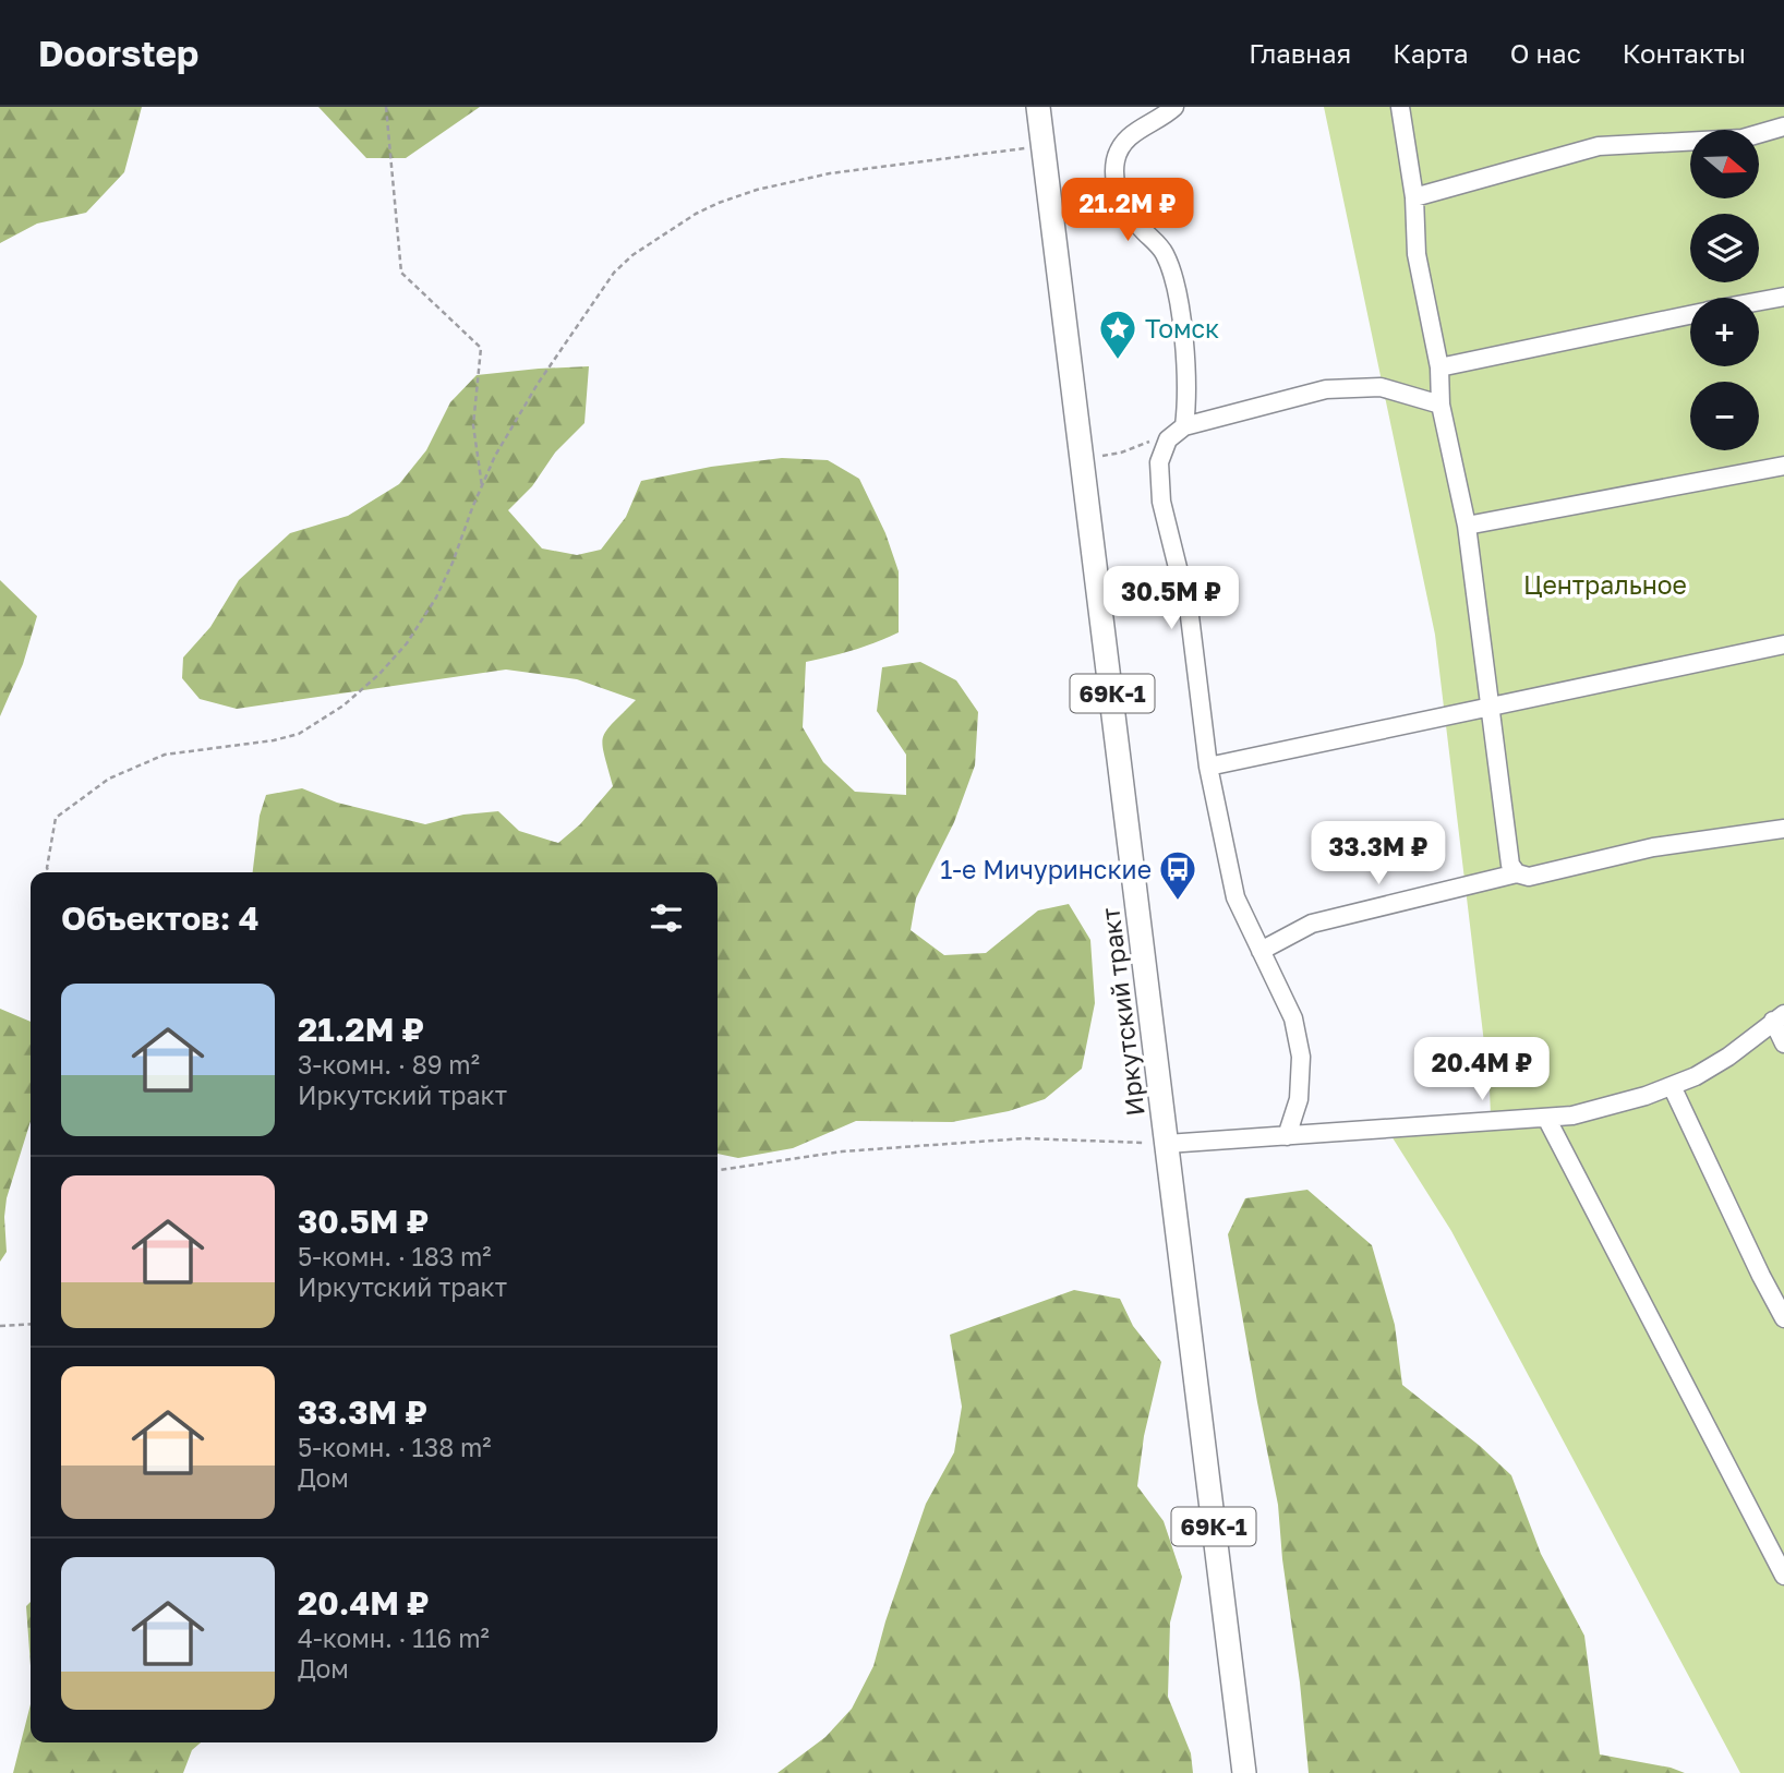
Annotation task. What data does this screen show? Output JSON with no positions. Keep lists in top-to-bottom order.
{
  "streets": {
    "main road": ["69К-1", "Иркутский тракт"]
  },
  "parks": ["Центральное"],
  "places": {
    "place": ["Томск"],
    "bus stop": ["1-е Мичуринские"]
  },
  "north": "right",
  "page": {
    "header": "Doorstep",
    "nav": [
      "Главная",
      "Карта",
      "О нас",
      "Контакты"
    ],
    "map_buttons": ["+", "−"],
    "price": [
      "21.2M ₽",
      "30.5M ₽",
      "33.3M ₽",
      "20.4M ₽"
    ],
    "heading": "Объектов: 4",
    "list": [
      {
        "name": "21.2M ₽",
        "note": "3-комн. · 89 m² · Иркутский тракт"
      },
      {
        "name": "30.5M ₽",
        "note": "5-комн. · 183 m² · Иркутский тракт"
      },
      {
        "name": "33.3M ₽",
        "note": "5-комн. · 138 m² · Дом"
      },
      {
        "name": "20.4M ₽",
        "note": "4-комн. · 116 m² · Дом"
      }
    ]
  }
}
